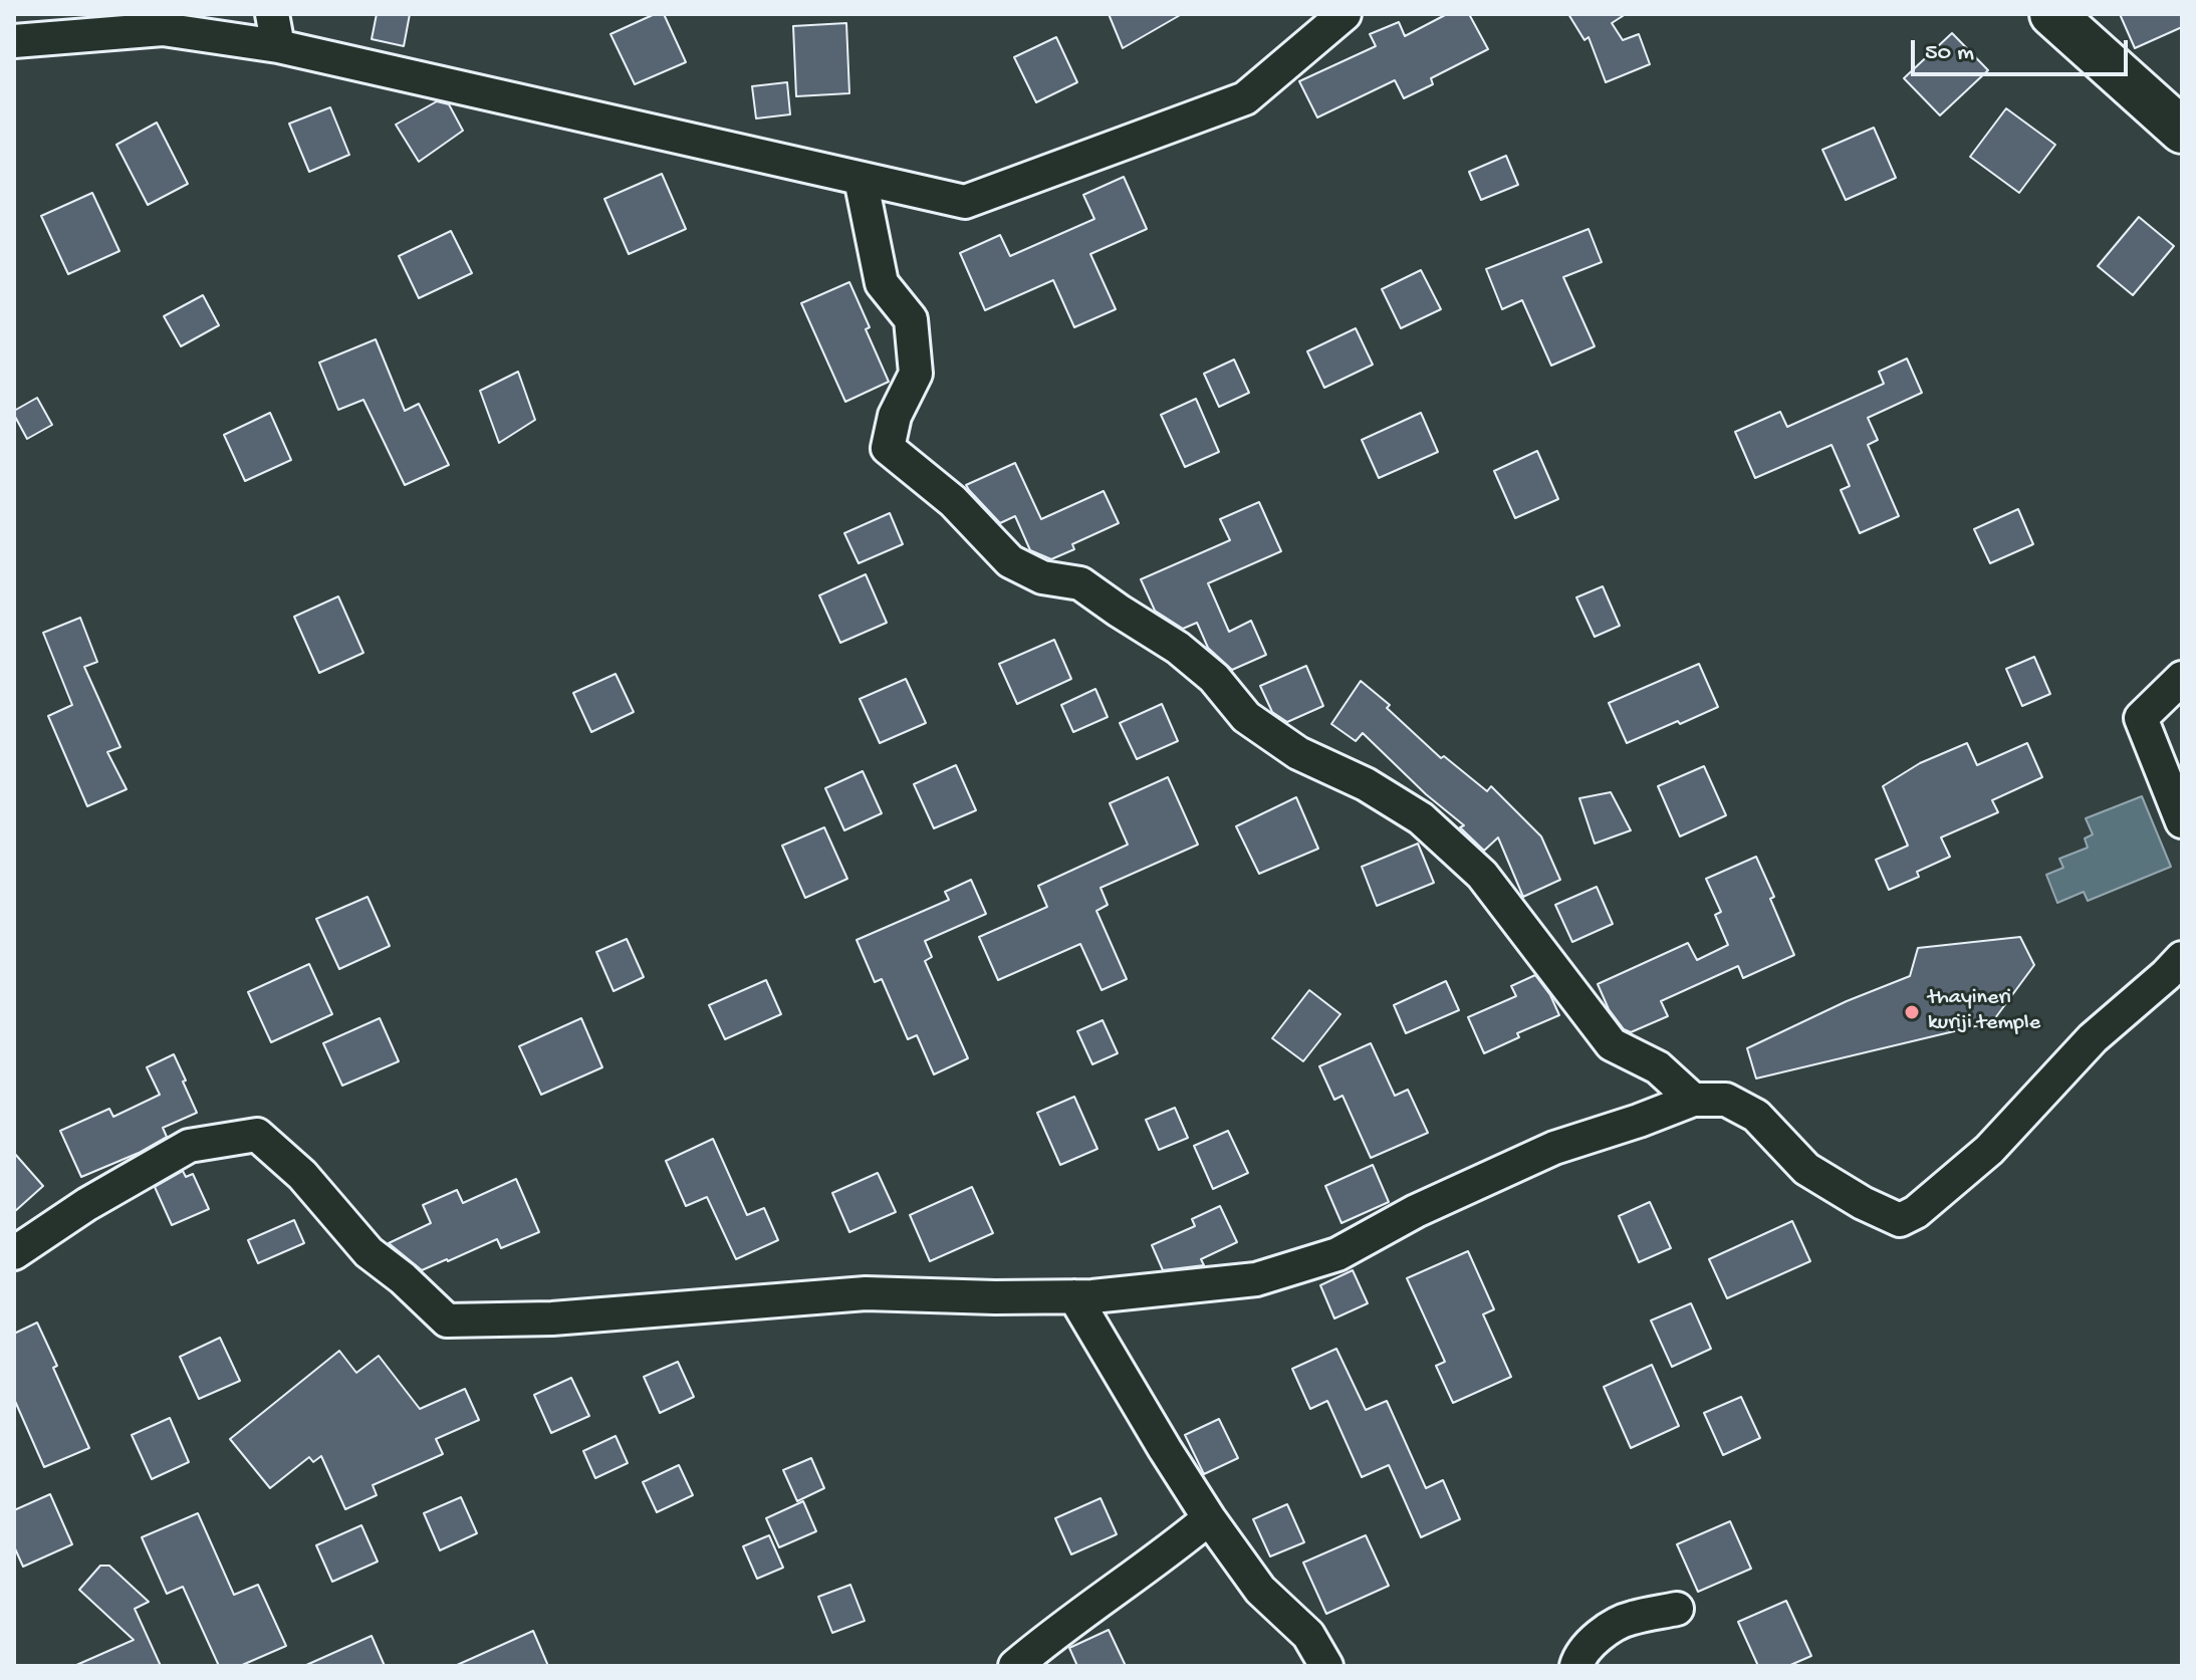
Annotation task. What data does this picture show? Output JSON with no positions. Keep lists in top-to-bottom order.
{
  "places": ["thayineri kuriji temple"],
  "scale_bar": "50 m"
}
